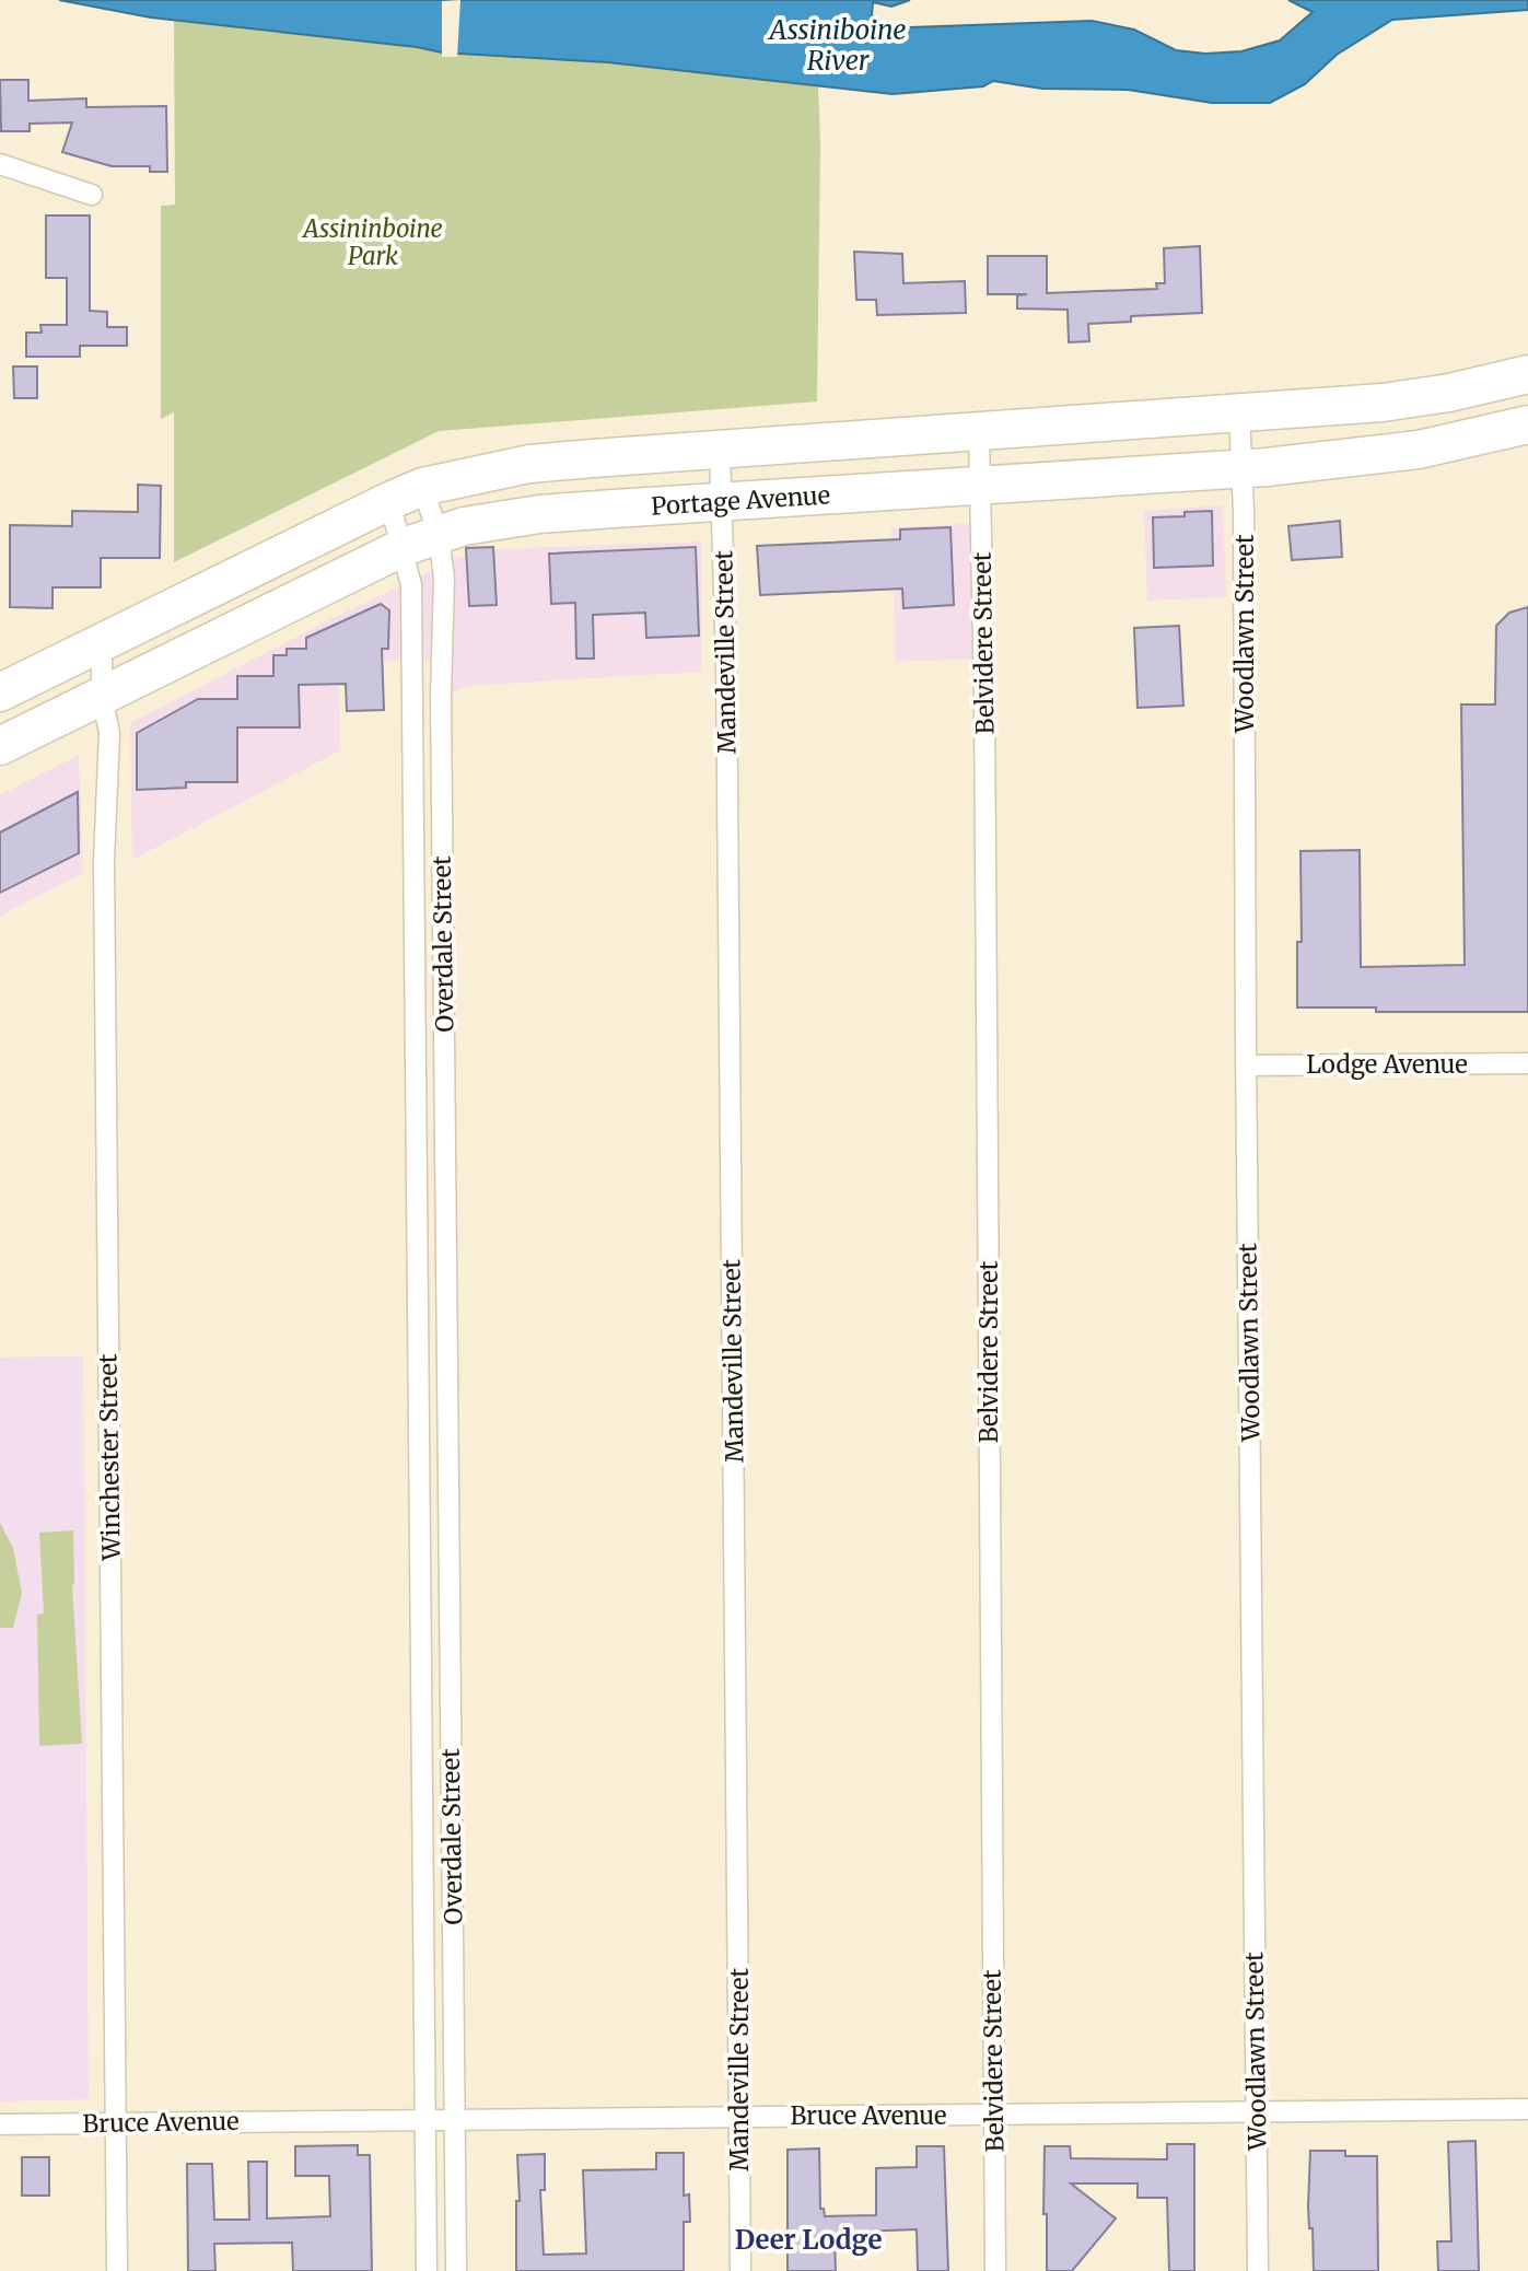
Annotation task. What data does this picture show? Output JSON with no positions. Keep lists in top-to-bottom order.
{
  "streets": {
    "highway": ["Portage Avenue"],
    "street": [
      "Woodlawn Street",
      "Belvidere Street",
      "Mandeville Street",
      "Overdale Street",
      "Lodge Avenue",
      "Winchester Street",
      "Bruce Avenue"
    ]
  },
  "crossings": [
    ["Portage Avenue", "Woodlawn Street"],
    ["Portage Avenue", "Belvidere Street"],
    ["Portage Avenue", "Mandeville Street"],
    ["Portage Avenue", "Overdale Street"],
    ["Portage Avenue", "Winchester Street"],
    ["Woodlawn Street", "Lodge Avenue"],
    ["Woodlawn Street", "Bruce Avenue"],
    ["Belvidere Street", "Bruce Avenue"],
    ["Mandeville Street", "Bruce Avenue"],
    ["Overdale Street", "Bruce Avenue"],
    ["Winchester Street", "Bruce Avenue"]
  ],
  "districts": ["Deer Lodge"],
  "water": ["Assiniboine River"],
  "parks": ["Assininboine Park"]
}
